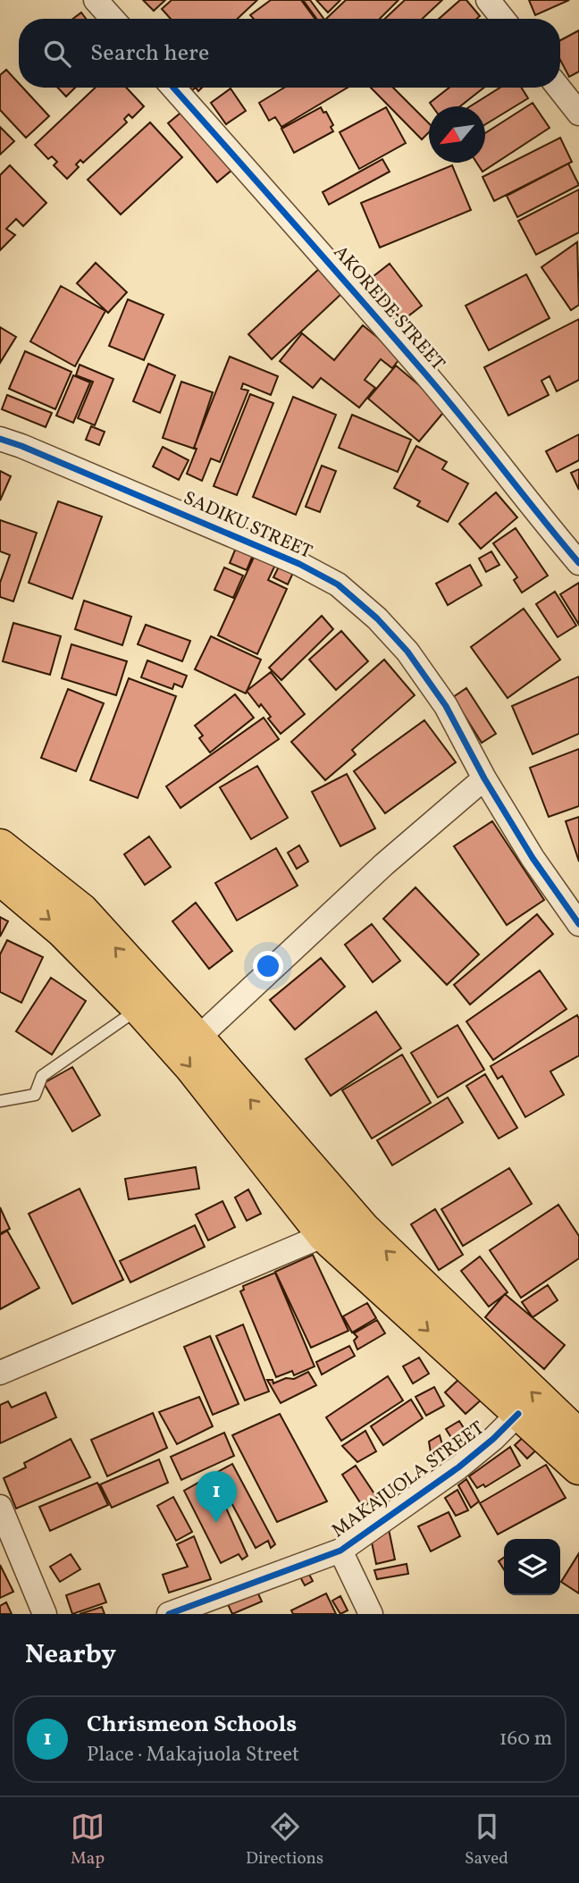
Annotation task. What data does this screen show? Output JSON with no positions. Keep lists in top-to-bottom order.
{
  "streets": {
    "street": ["AKOREDE STREET", "SADIKU STREET", "MAKAJUOLA STREET"]
  },
  "north": "bottom left",
  "page": {
    "search": "Search here",
    "pins": "1",
    "heading": "Nearby",
    "list": [
      {
        "mark": "1",
        "name": "Chrismeon Schools",
        "note": "Place · Makajuola Street",
        "value": "160 m"
      }
    ],
    "nav": ["Map", "Directions", "Saved"]
  }
}
